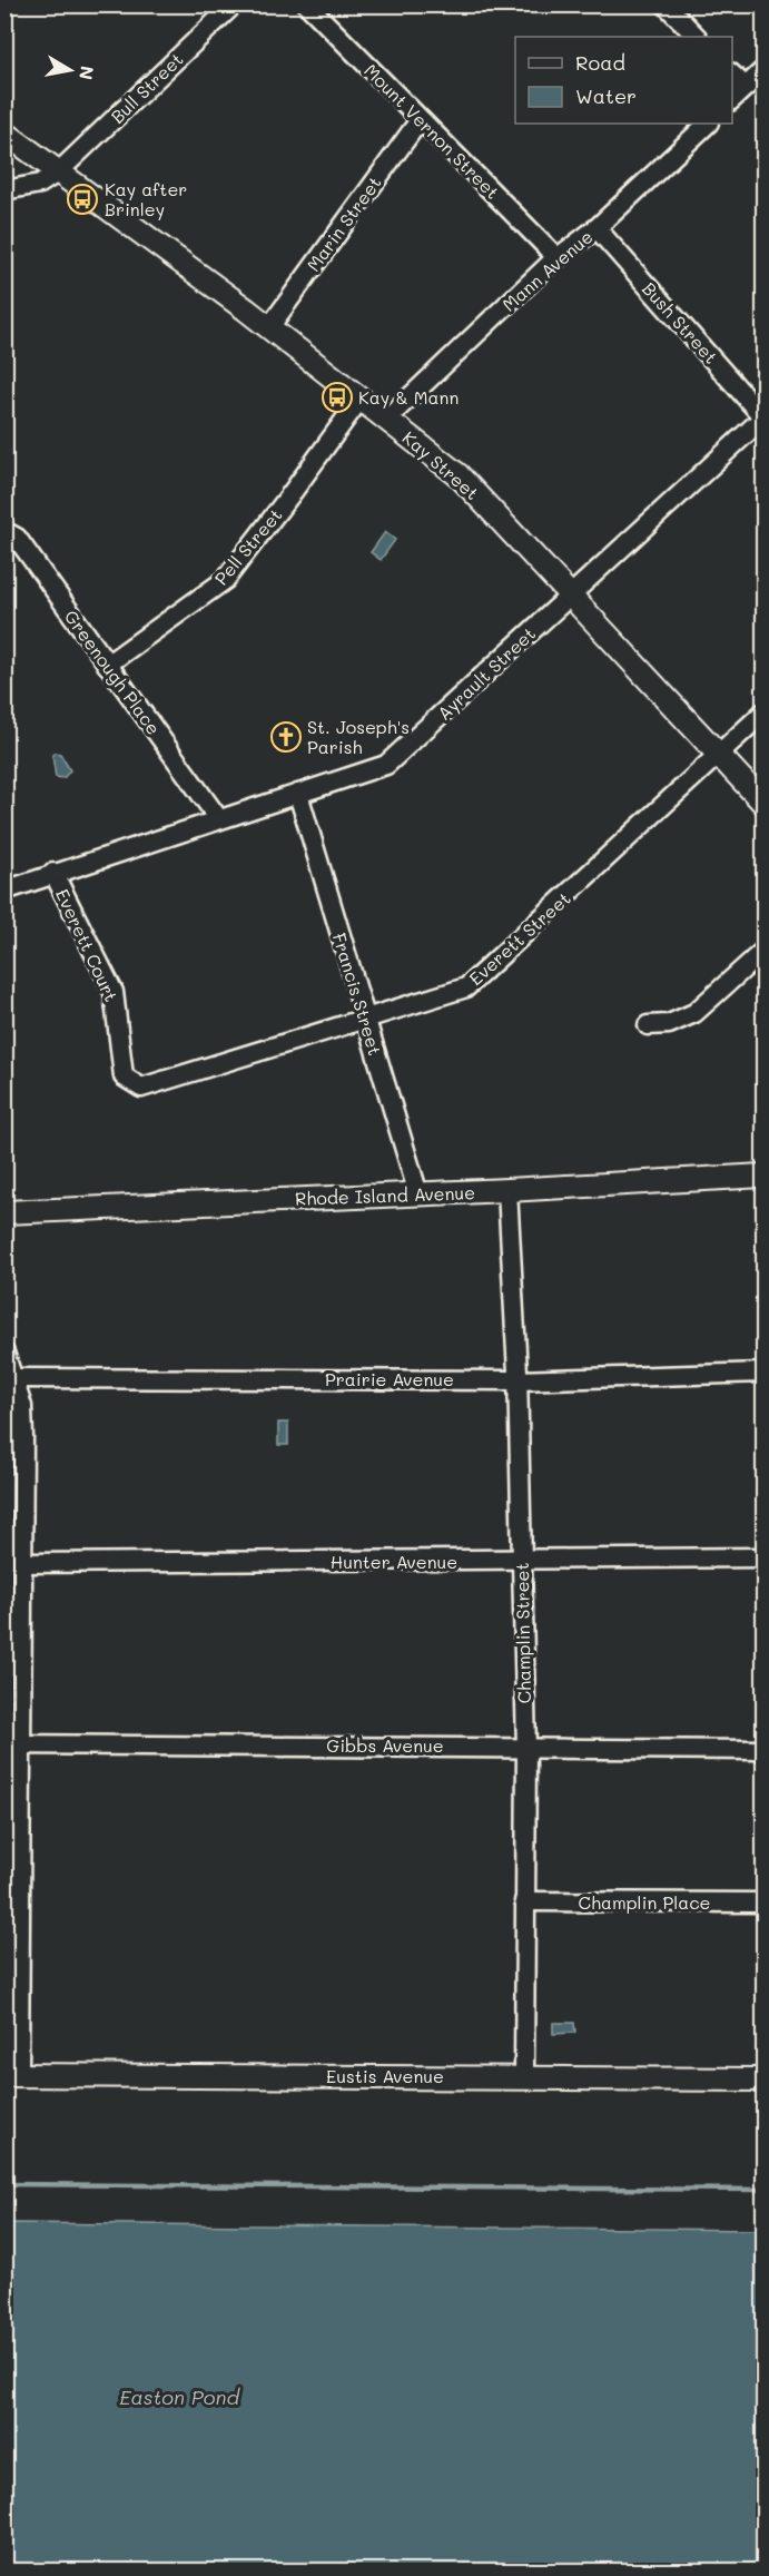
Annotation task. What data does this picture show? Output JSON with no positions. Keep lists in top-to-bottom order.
{
  "streets": {
    "street": [
      "Bull Street",
      "Mount Vernon Street",
      "Marin Street",
      "Mann Avenue",
      "Bush Street",
      "Kay Street",
      "Pell Street",
      "Greenough Place",
      "Ayrault Street",
      "Everett Street",
      "Everett Court",
      "Francis Street",
      "Rhode Island Avenue",
      "Prairie Avenue",
      "Hunter Avenue",
      "Champlin Street",
      "Gibbs Avenue",
      "Champlin Place",
      "Eustis Avenue"
    ]
  },
  "crossings": [
    ["Bull Street", "Kay Street"],
    ["Mount Vernon Street", "Marin Street"],
    ["Mount Vernon Street", "Mann Avenue"],
    ["Marin Street", "Kay Street"],
    ["Mann Avenue", "Bush Street"],
    ["Mann Avenue", "Kay Street"],
    ["Bush Street", "Ayrault Street"],
    ["Kay Street", "Pell Street"],
    ["Kay Street", "Ayrault Street"],
    ["Kay Street", "Everett Street"],
    ["Pell Street", "Greenough Place"],
    ["Greenough Place", "Ayrault Street"],
    ["Ayrault Street", "Everett Court"],
    ["Ayrault Street", "Francis Street"],
    ["Everett Street", "Everett Court"],
    ["Everett Street", "Francis Street"],
    ["Francis Street", "Rhode Island Avenue"],
    ["Rhode Island Avenue", "Champlin Street"],
    ["Prairie Avenue", "Champlin Street"],
    ["Hunter Avenue", "Champlin Street"],
    ["Champlin Street", "Gibbs Avenue"],
    ["Champlin Street", "Champlin Place"],
    ["Champlin Street", "Eustis Avenue"]
  ],
  "water": ["Easton Pond"],
  "places": {
    "bus stop": ["Kay after Brinley", "Kay & Mann"],
    "church": ["St. Joseph's Parish"]
  },
  "legend": ["Road", "Water"],
  "north": "right"
}
